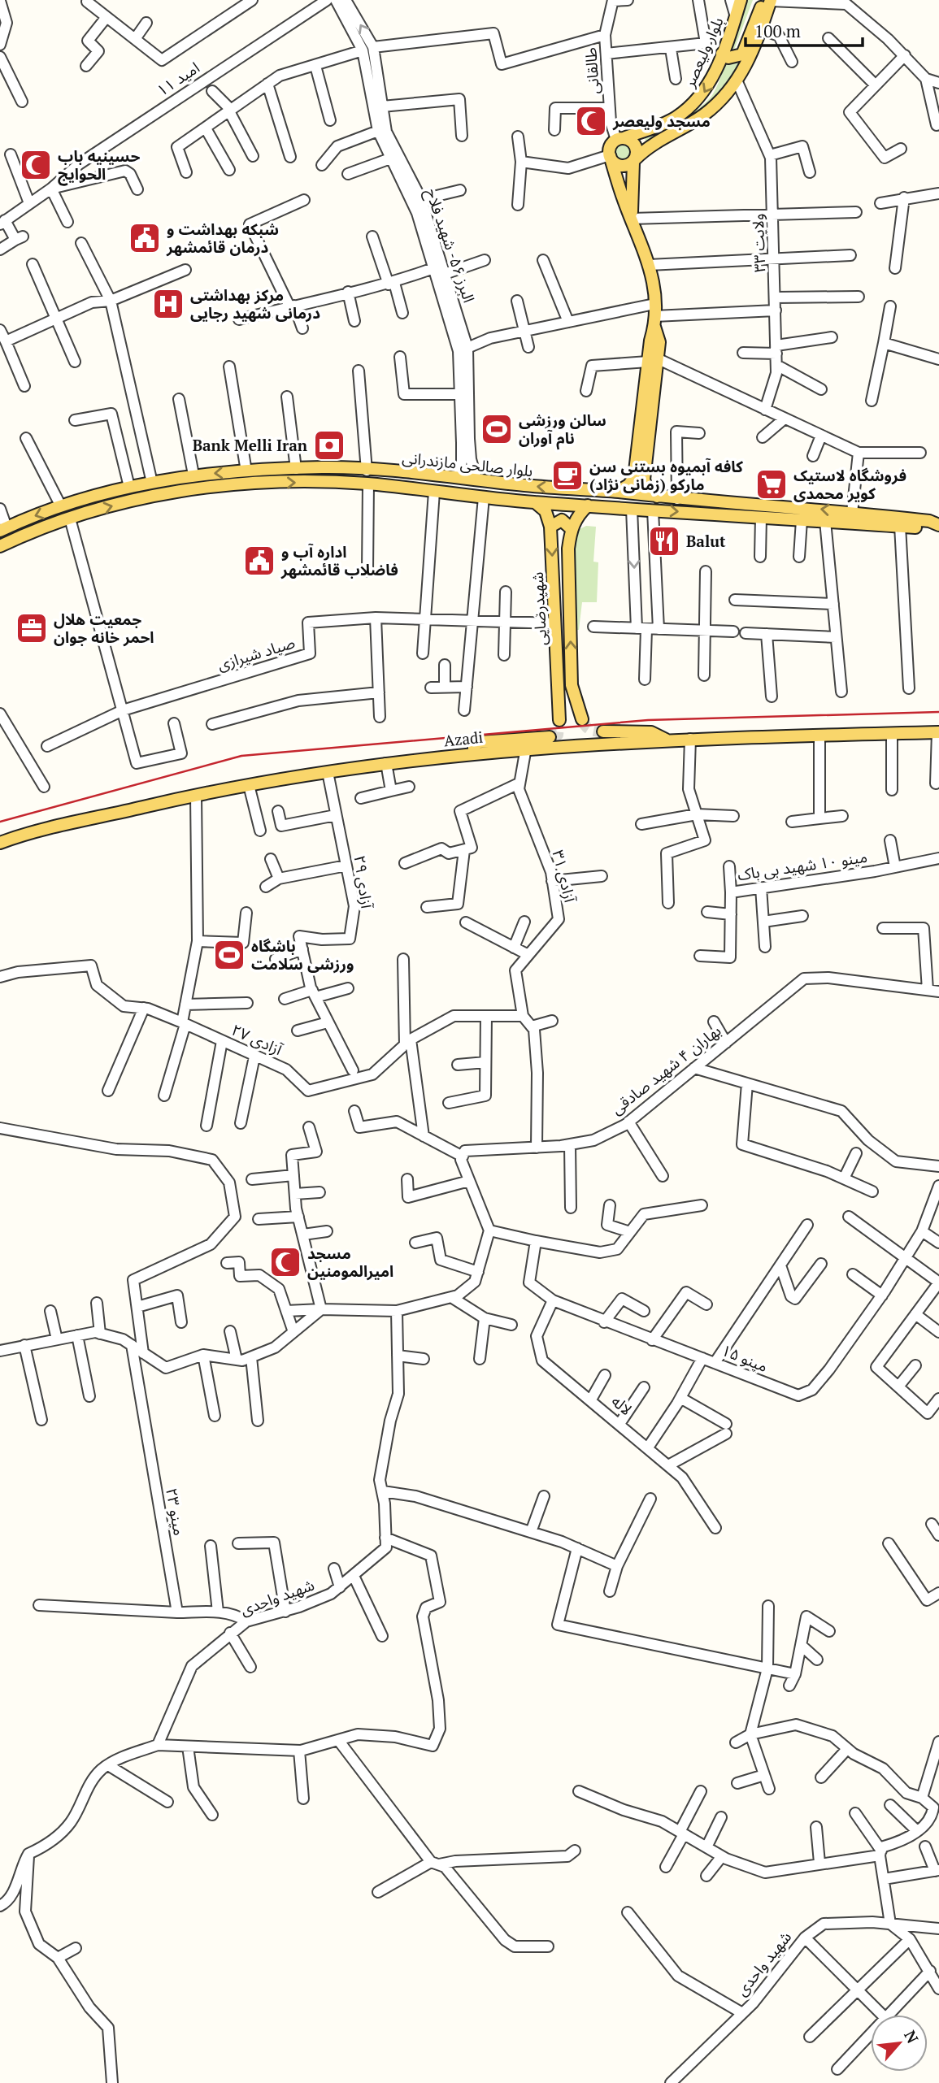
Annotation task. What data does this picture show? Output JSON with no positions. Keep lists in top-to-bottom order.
{
  "streets": {
    "main road": [
      "بلوار ولیعصر",
      "بلوار صالحی مازندرانی",
      "شهیدرضایی",
      "Azadi"
    ],
    "street": [
      "طالقانی",
      "امید ۱۱",
      "ولایت ٣۳",
      "البرز ۵۶- شهید فلاح",
      "صیاد شیرازی",
      "مینو ۱۰ شهید بی باک",
      "آزادی ۳۱",
      "آزادی ۲۹",
      "آزادی ۲۷",
      "بهاران ۴ شهید صادقی",
      "مینو ۱۵",
      "لاله",
      "مینو ۲۳",
      "شهید واحدی"
    ]
  },
  "crossings": [
    ["بلوار ولیعصر", "طالقانی"],
    ["بلوار ولیعصر", "ولایت ٣۳"],
    ["البرز ۵۶- شهید فلاح", "بلوار صالحی مازندرانی"],
    ["بلوار صالحی مازندرانی", "شهیدرضایی"],
    ["شهیدرضایی", "صیاد شیرازی"],
    ["Azadi", "آزادی ۲۹"],
    ["آزادی ۳۱", "آزادی ۲۷"],
    ["مینو ۱۵", "لاله"]
  ],
  "places": {
    "mosque": ["مسجد ولیعصر", "حسینیه باب الحوایج", "مسجد امیرالمومنین"],
    "public building": ["شبکه بهداشت و درمان قائمشهر", "اداره آب و فاضلاب قائمشهر"],
    "hospital": ["مرکز بهداشتی درمانی شهید رجایی"],
    "sports": ["سالن ورزشی نام آوران", "باشگاه ورزشی سلامت"],
    "bank": ["Bank Melli Iran"],
    "cafe": ["کافه آبمیوه بستنی سن مارکو (زمانی نژاد)"],
    "supermarket": ["فروشگاه لاستیک کویر محمدی"],
    "restaurant": ["Balut"],
    "office": ["جمعیت هلال احمر خانه جوان"]
  },
  "scale_bar": "100 m",
  "north": "top right"
}
